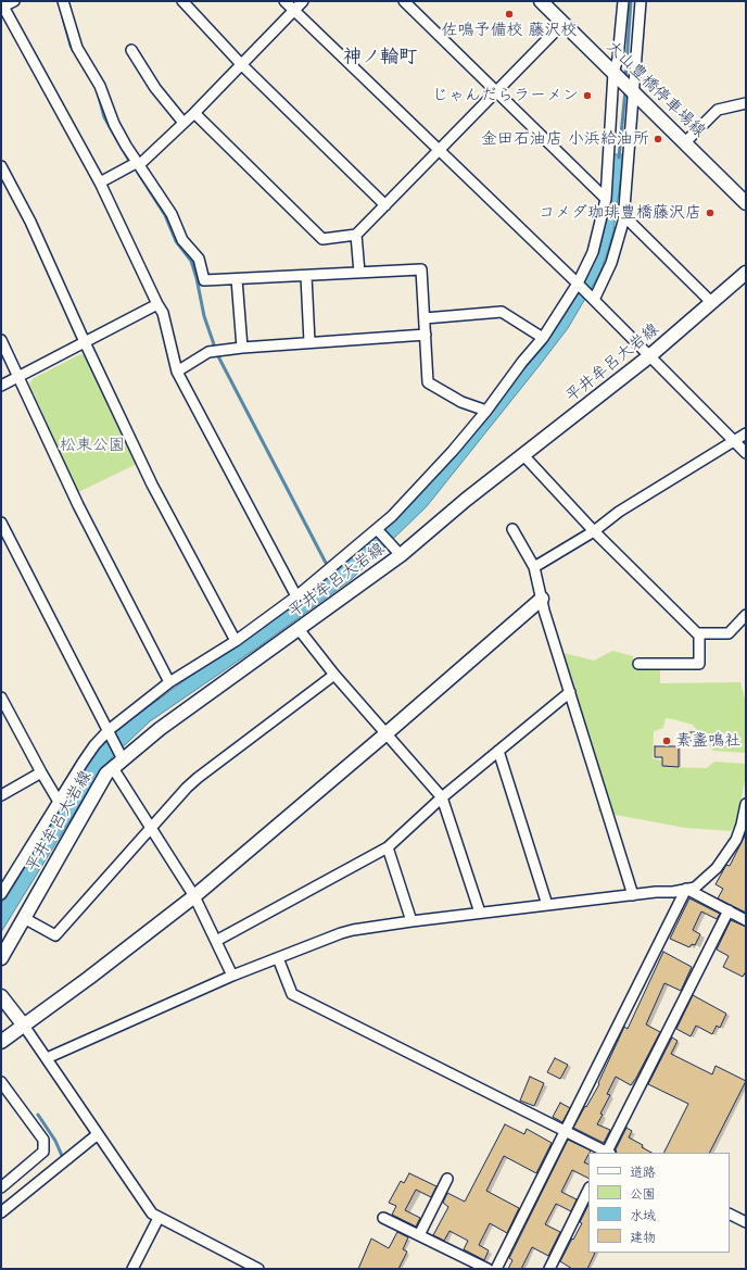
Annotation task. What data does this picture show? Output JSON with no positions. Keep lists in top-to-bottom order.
{
  "streets": {
    "main road": ["大山豊橋停車場線", "平井牟呂大岩線"]
  },
  "districts": ["神ノ輪町"],
  "parks": ["松東公園"],
  "places": [
    "佐鳴予備校 藤沢校",
    "じゃんだらラーメン",
    "金田石油店 小浜給油所",
    "コメダ珈琲豊橋藤沢店",
    "素盞鳴社"
  ],
  "legend": [
    "道路",
    "公園",
    "水域",
    "建物"
  ]
}
